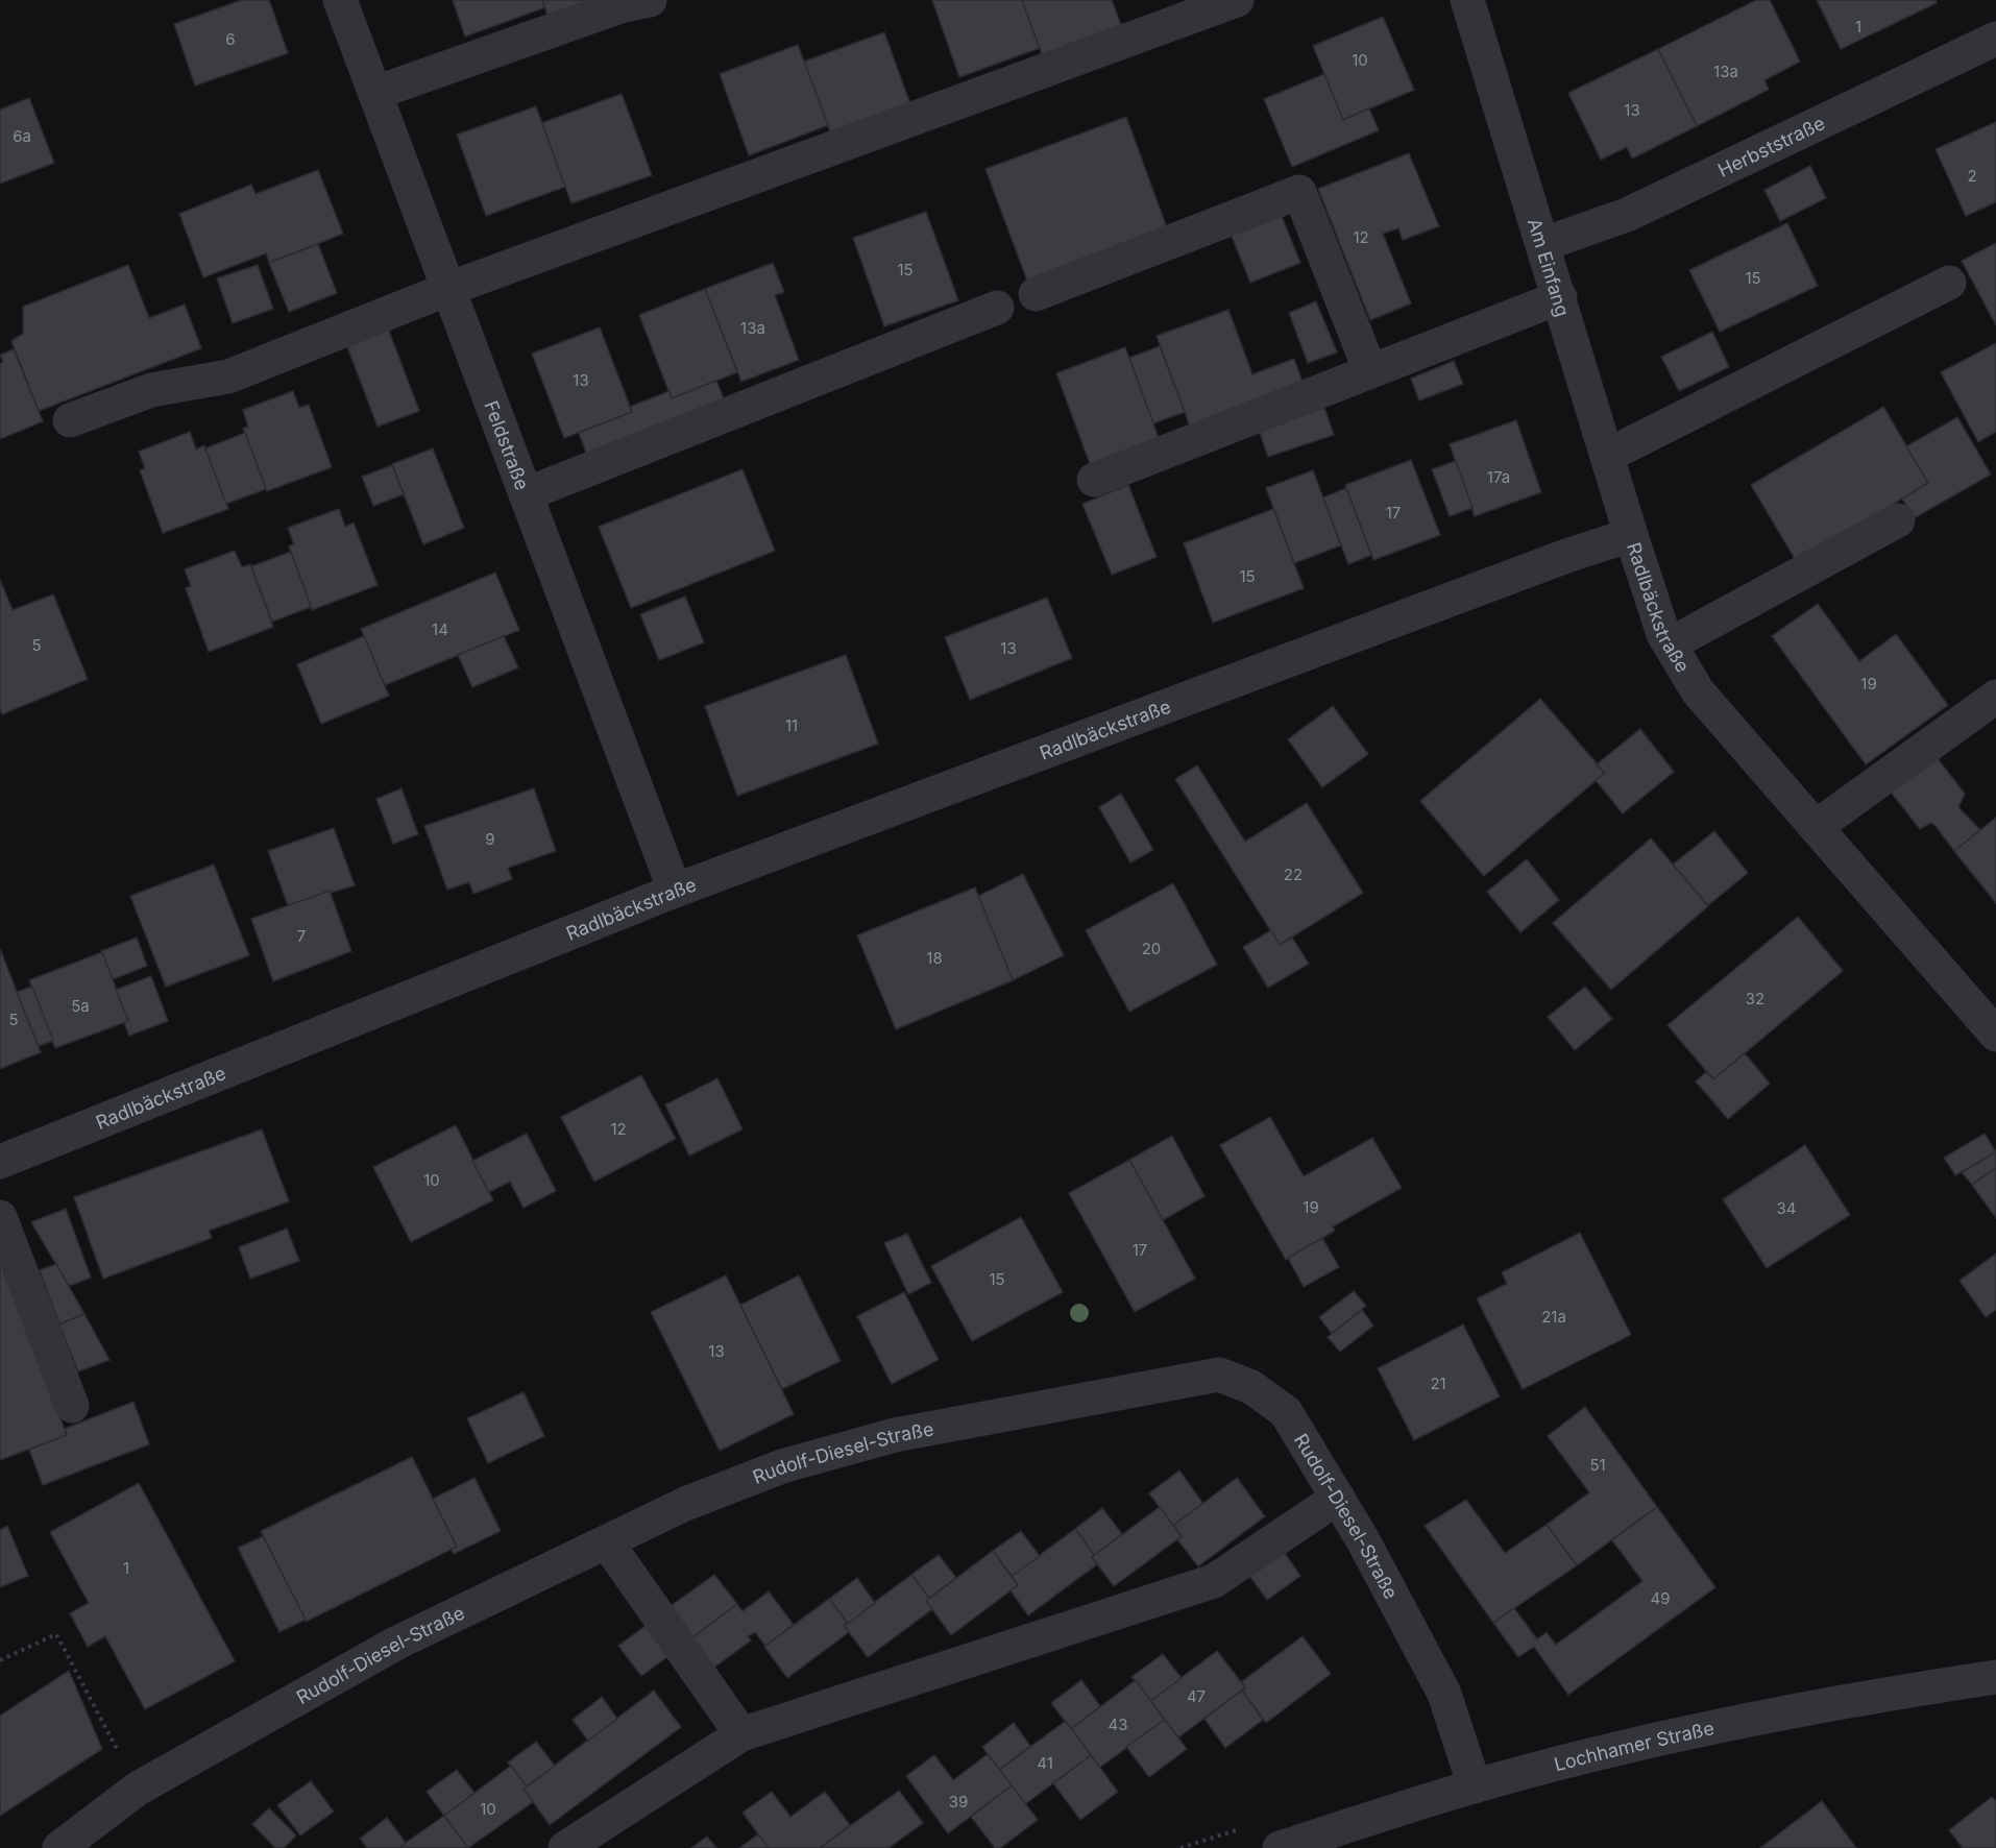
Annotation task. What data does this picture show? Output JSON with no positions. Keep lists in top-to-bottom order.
{
  "streets": {
    "street": [
      "Herbststraße",
      "Am Einfang",
      "Feldstraße",
      "Radlbäckstraße",
      "Rudolf-Diesel-Straße",
      "Lochhamer Straße"
    ]
  },
  "crossings": [
    ["Herbststraße", "Am Einfang"],
    ["Am Einfang", "Radlbäckstraße"],
    ["Feldstraße", "Radlbäckstraße"],
    ["Rudolf-Diesel-Straße", "Lochhamer Straße"]
  ],
  "house_numbers": [
    "1",
    "6",
    "10",
    "13a",
    "13",
    "6a",
    "2",
    "12",
    "15",
    "15",
    "13a",
    "13",
    "17a",
    "17",
    "15",
    "14",
    "5",
    "13",
    "19",
    "11",
    "9",
    "22",
    "7",
    "20",
    "18",
    "32",
    "5a",
    "5",
    "12",
    "10",
    "19",
    "34",
    "17",
    "15",
    "21a",
    "13",
    "21",
    "51",
    "1",
    "49",
    "47",
    "43",
    "41",
    "39",
    "10"
  ]
}
